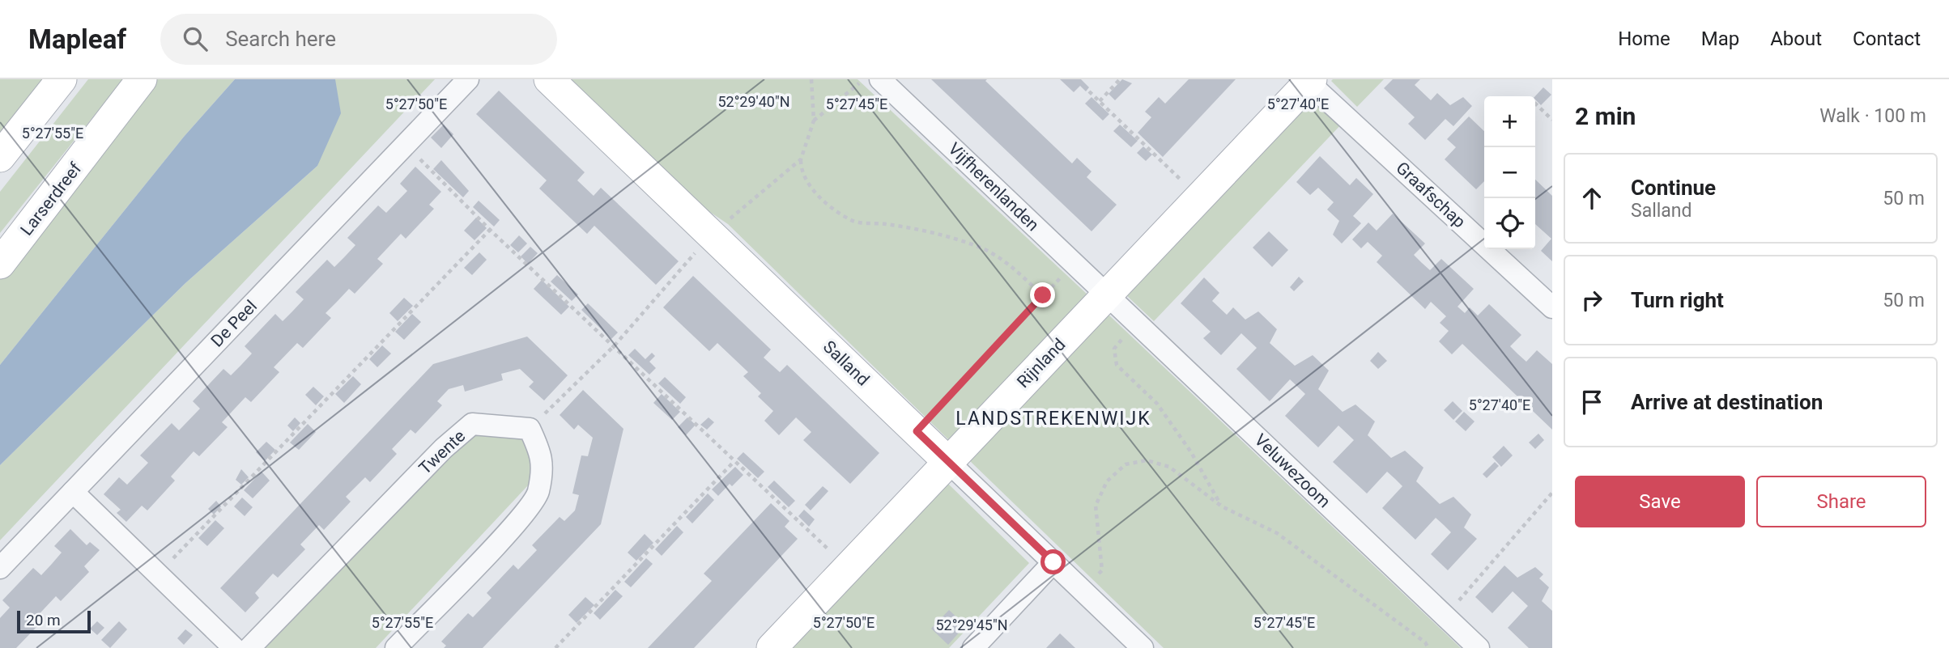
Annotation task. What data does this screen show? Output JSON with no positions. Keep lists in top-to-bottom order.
{
  "streets": {
    "street": [
      "Vijfherenlanden",
      "Graafschap",
      "Larserdreef",
      "De Peel",
      "Salland",
      "Rijnland",
      "Twente",
      "Veluwezoom"
    ]
  },
  "crossings": [
    ["Vijfherenlanden", "Rijnland"],
    ["Vijfherenlanden", "Veluwezoom"],
    ["Graafschap", "Rijnland"],
    ["Salland", "Rijnland"],
    ["Rijnland", "Veluwezoom"]
  ],
  "districts": ["LANDSTREKENWIJK"],
  "scale_bar": "20 m",
  "page": {
    "header": "Mapleaf",
    "search": "Search here",
    "nav": [
      "Home",
      "Map",
      "About",
      "Contact"
    ],
    "heading": ["2 min", "Walk · 100 m"],
    "map_buttons": ["+", "−"],
    "list": [
      ["Continue", "Salland", "50 m"],
      ["Turn right", "50 m"],
      "Arrive at destination"
    ],
    "buttons": ["Save", "Share"],
    "scale": "20 m"
  },
  "coordinates": [
    "52°29'40\"N",
    "5°27'50\"E",
    "5°27'45\"E",
    "5°27'40\"E",
    "5°27'55\"E",
    "52°29'45\"N"
  ]
}
